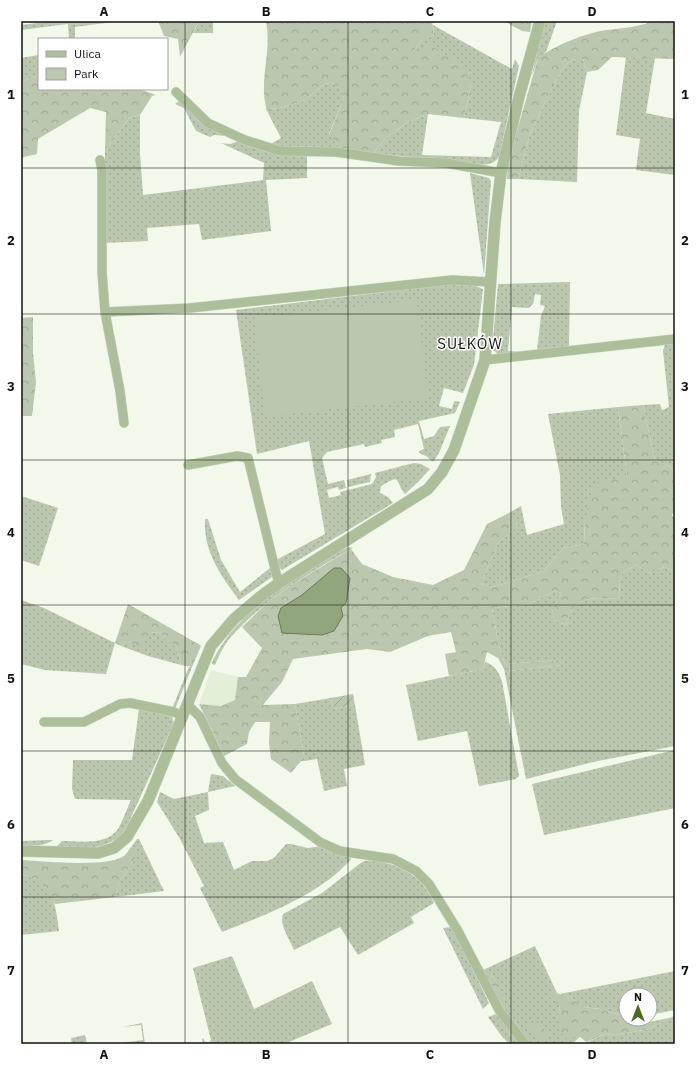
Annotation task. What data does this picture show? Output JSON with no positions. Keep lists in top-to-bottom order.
{
  "districts": ["SUŁKÓW"],
  "legend": ["Ulica", "Park"],
  "north": "top",
  "grid": {
    "columns": [
      "A",
      "B",
      "C",
      "D"
    ],
    "rows": [
      "1",
      "2",
      "3",
      "4",
      "5",
      "6",
      "7"
    ]
  }
}
